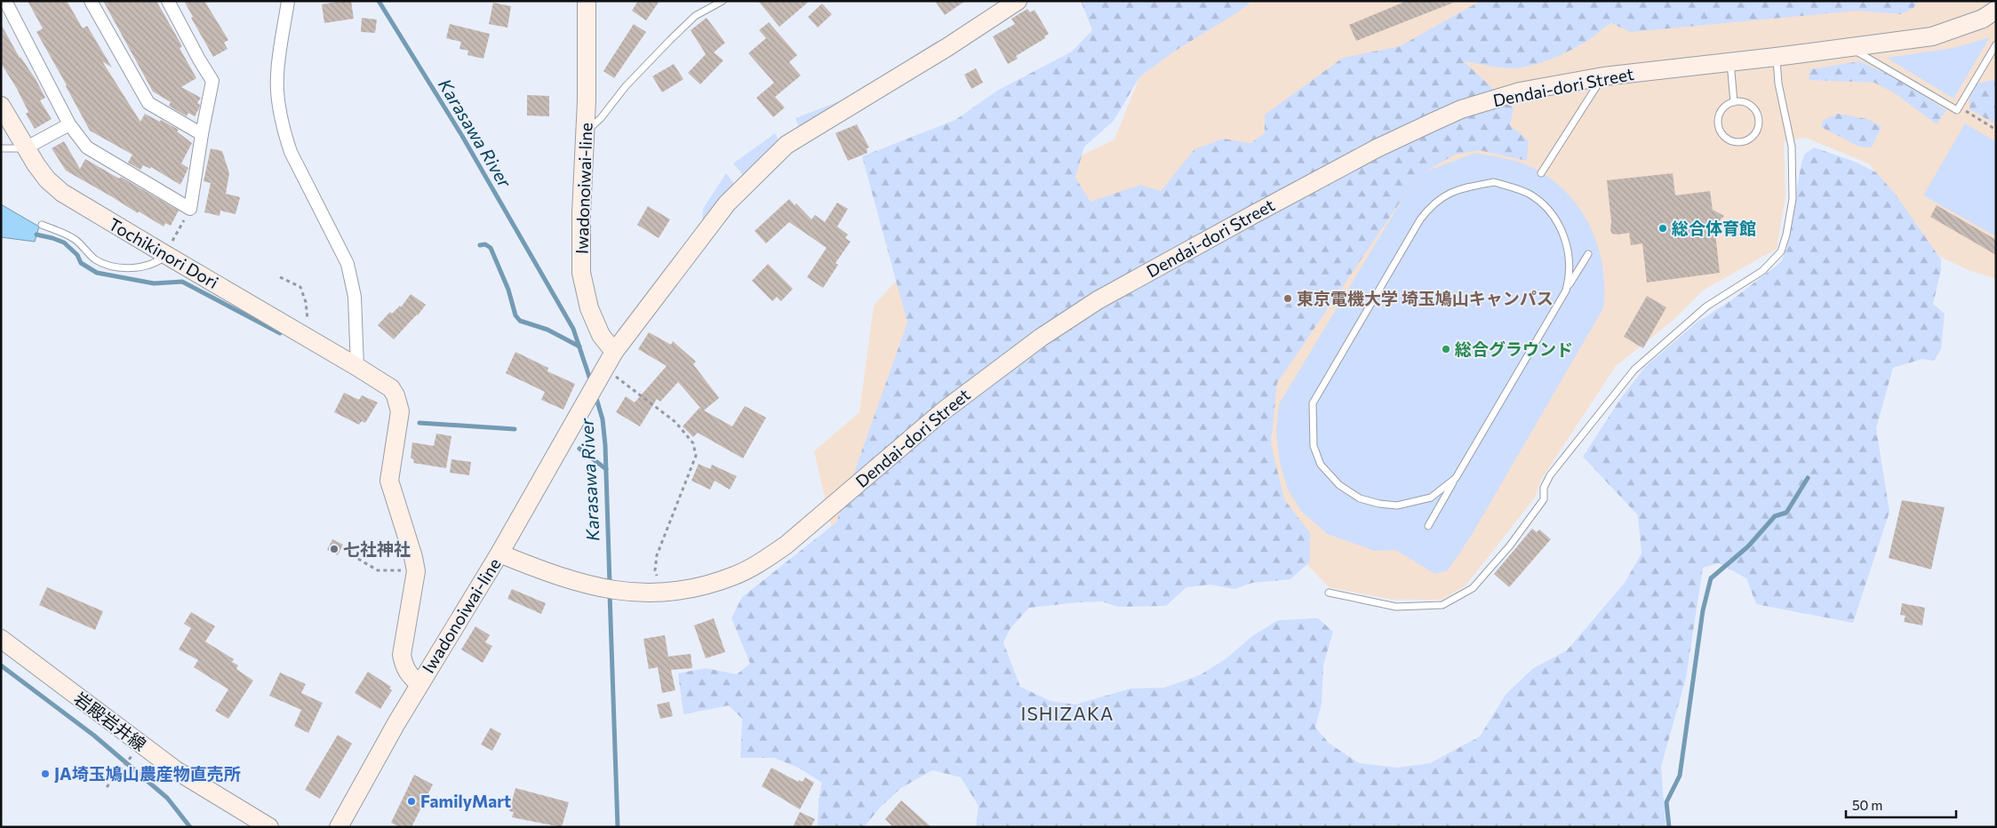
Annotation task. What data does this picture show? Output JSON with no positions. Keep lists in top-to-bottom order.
{
  "streets": {
    "street": [
      "Dendai-dori Street",
      "Iwadonoiwai-line",
      "Tochikinori Dori",
      "岩殿岩井線"
    ]
  },
  "crossings": [
    ["Dendai-dori Street", "Iwadonoiwai-line"]
  ],
  "districts": ["ISHIZAKA"],
  "water": ["Karasawa River"],
  "places": [
    "総合体育館",
    "東京電機大学 埼玉鳩山キャンパス",
    "総合グラウンド",
    "七社神社",
    "JA埼玉鳩山農産物直売所",
    "FamilyMart"
  ],
  "scale_bar": "50 m"
}
